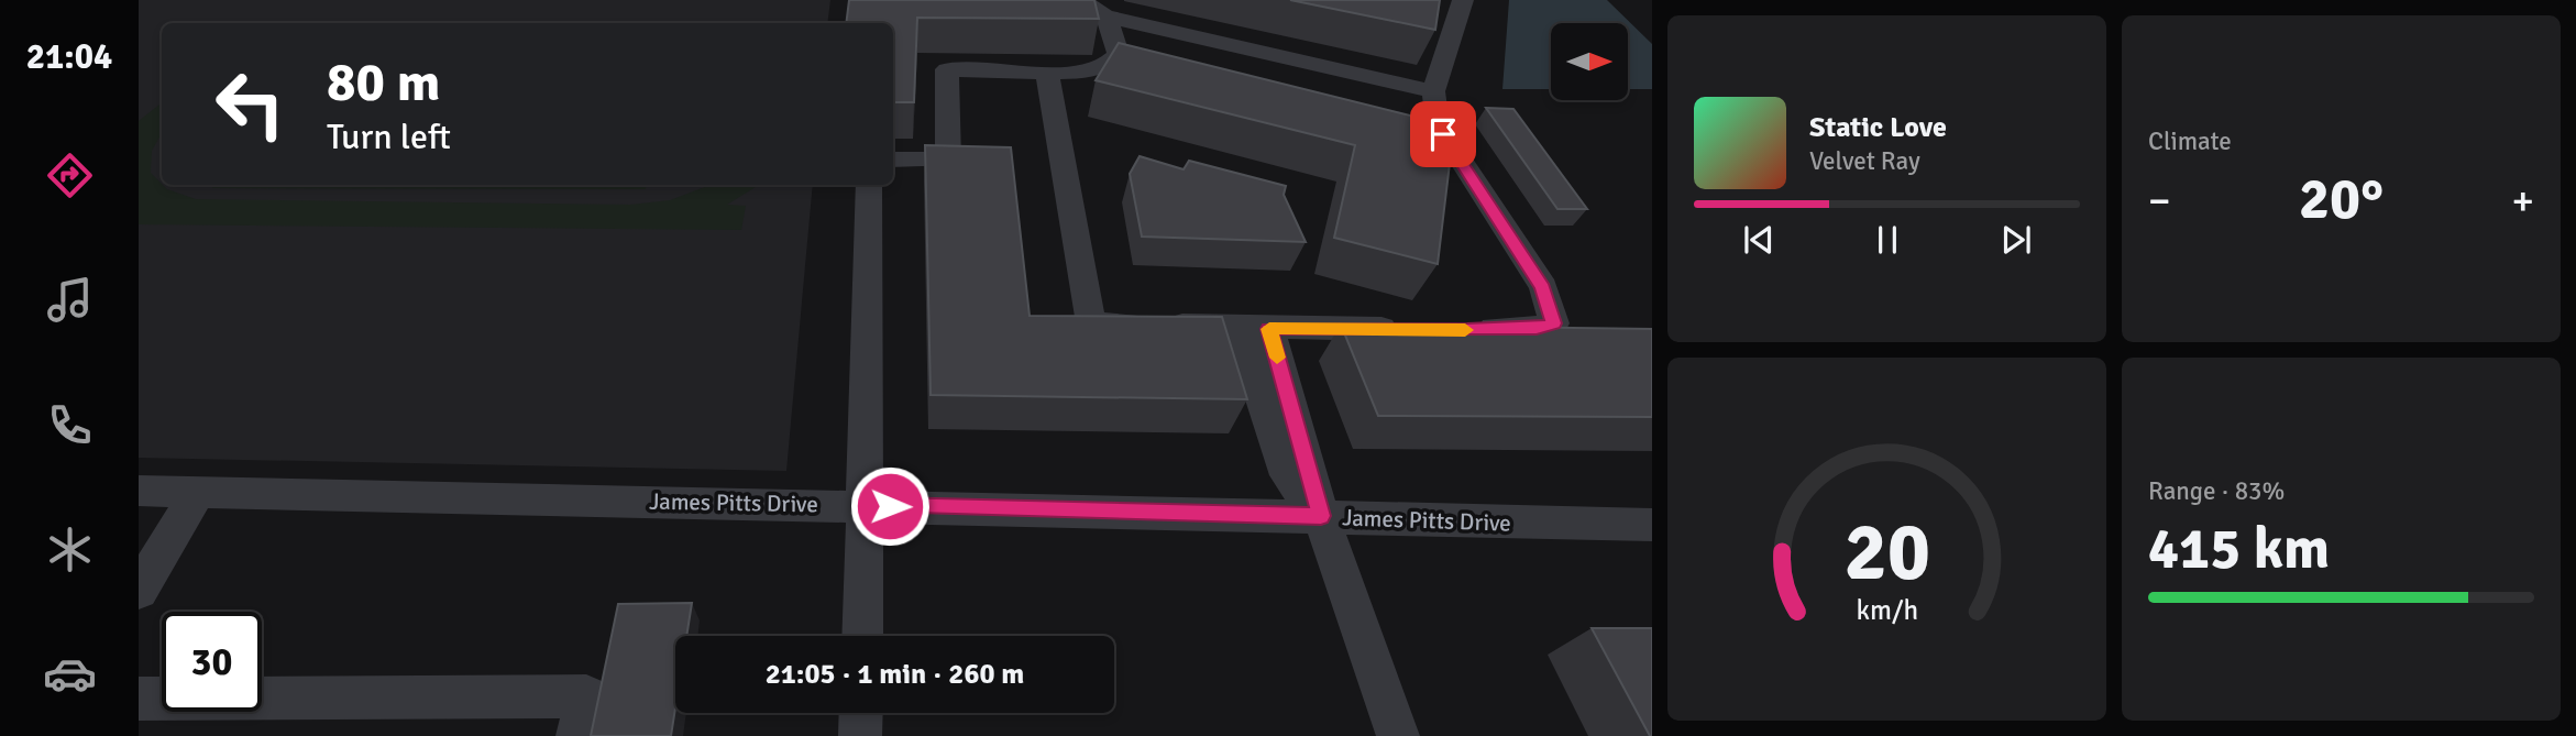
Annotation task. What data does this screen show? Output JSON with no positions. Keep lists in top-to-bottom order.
{
  "streets": {
    "street": ["James Pitts Drive"]
  },
  "north": "right",
  "page": {
    "tabs": "21:04",
    "tile": [
      "Climate",
      ["Range · 83%", "415 km"]
    ],
    "turn": ["80 m", "Turn left"],
    "song": ["Static Love", "Velvet Ray"],
    "heat": ["−", "20°", "+"],
    "limit": "30",
    "trip": "21:05 · 1 min · 260 m",
    "gauge": ["20", "km/h"]
  }
}
